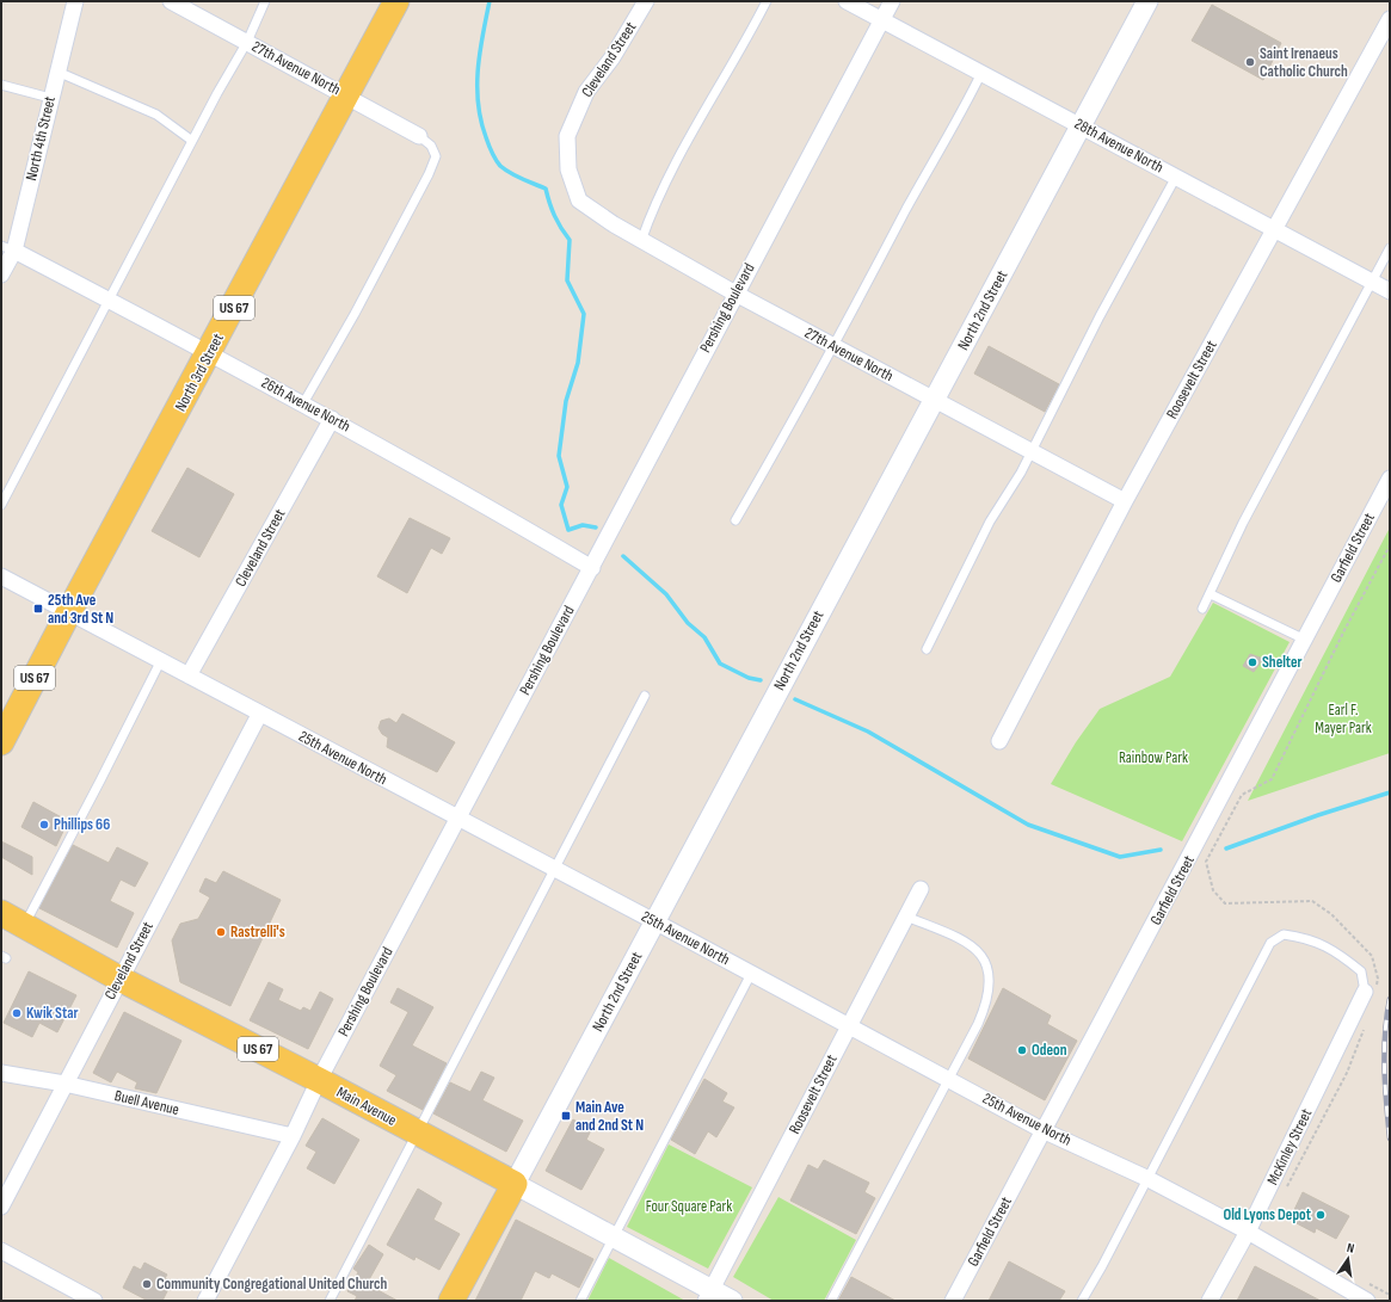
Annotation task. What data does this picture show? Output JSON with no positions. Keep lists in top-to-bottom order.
{
  "streets": {
    "main road": [
      "US 67",
      "North 2nd Street",
      "North 3rd Street",
      "Main Avenue"
    ],
    "street": [
      "Cleveland Street",
      "27th Avenue North",
      "North 4th Street",
      "28th Avenue North",
      "Pershing Boulevard",
      "Roosevelt Street",
      "26th Avenue North",
      "Garfield Street",
      "25th Avenue North",
      "Buell Avenue",
      "McKinley Street"
    ]
  },
  "crossings": [
    ["Cleveland Street", "27th Avenue North"],
    ["Cleveland Street", "26th Avenue North"],
    ["Cleveland Street", "25th Avenue North"],
    ["Cleveland Street", "Buell Avenue"],
    ["Cleveland Street", "Main Avenue"],
    ["27th Avenue North", "Pershing Boulevard"],
    ["27th Avenue North", "North 2nd Street"],
    ["27th Avenue North", "North 3rd Street"],
    ["27th Avenue North", "Roosevelt Street"],
    ["North 4th Street", "26th Avenue North"],
    ["28th Avenue North", "Pershing Boulevard"],
    ["28th Avenue North", "North 2nd Street"],
    ["28th Avenue North", "Roosevelt Street"],
    ["Pershing Boulevard", "26th Avenue North"],
    ["Pershing Boulevard", "25th Avenue North"],
    ["Pershing Boulevard", "Buell Avenue"],
    ["Pershing Boulevard", "Main Avenue"],
    ["North 2nd Street", "25th Avenue North"],
    ["North 2nd Street", "Main Avenue"],
    ["North 3rd Street", "26th Avenue North"],
    ["North 3rd Street", "25th Avenue North"],
    ["Roosevelt Street", "25th Avenue North"],
    ["Roosevelt Street", "Main Avenue"],
    ["Garfield Street", "25th Avenue North"],
    ["25th Avenue North", "McKinley Street"]
  ],
  "parks": ["Earl F. Mayer Park", "Rainbow Park", "Four Square Park"],
  "places": {
    "other": [
      "Saint Irenaeus Catholic Church",
      "Shelter",
      "Phillips 66",
      "Rastrelli's",
      "Kwik Star",
      "Odeon",
      "Old Lyons Depot",
      "Community Congregational United Church"
    ],
    "transit": ["25th Ave and 3rd St N", "Main Ave and 2nd St N"]
  },
  "north": "top"
}
